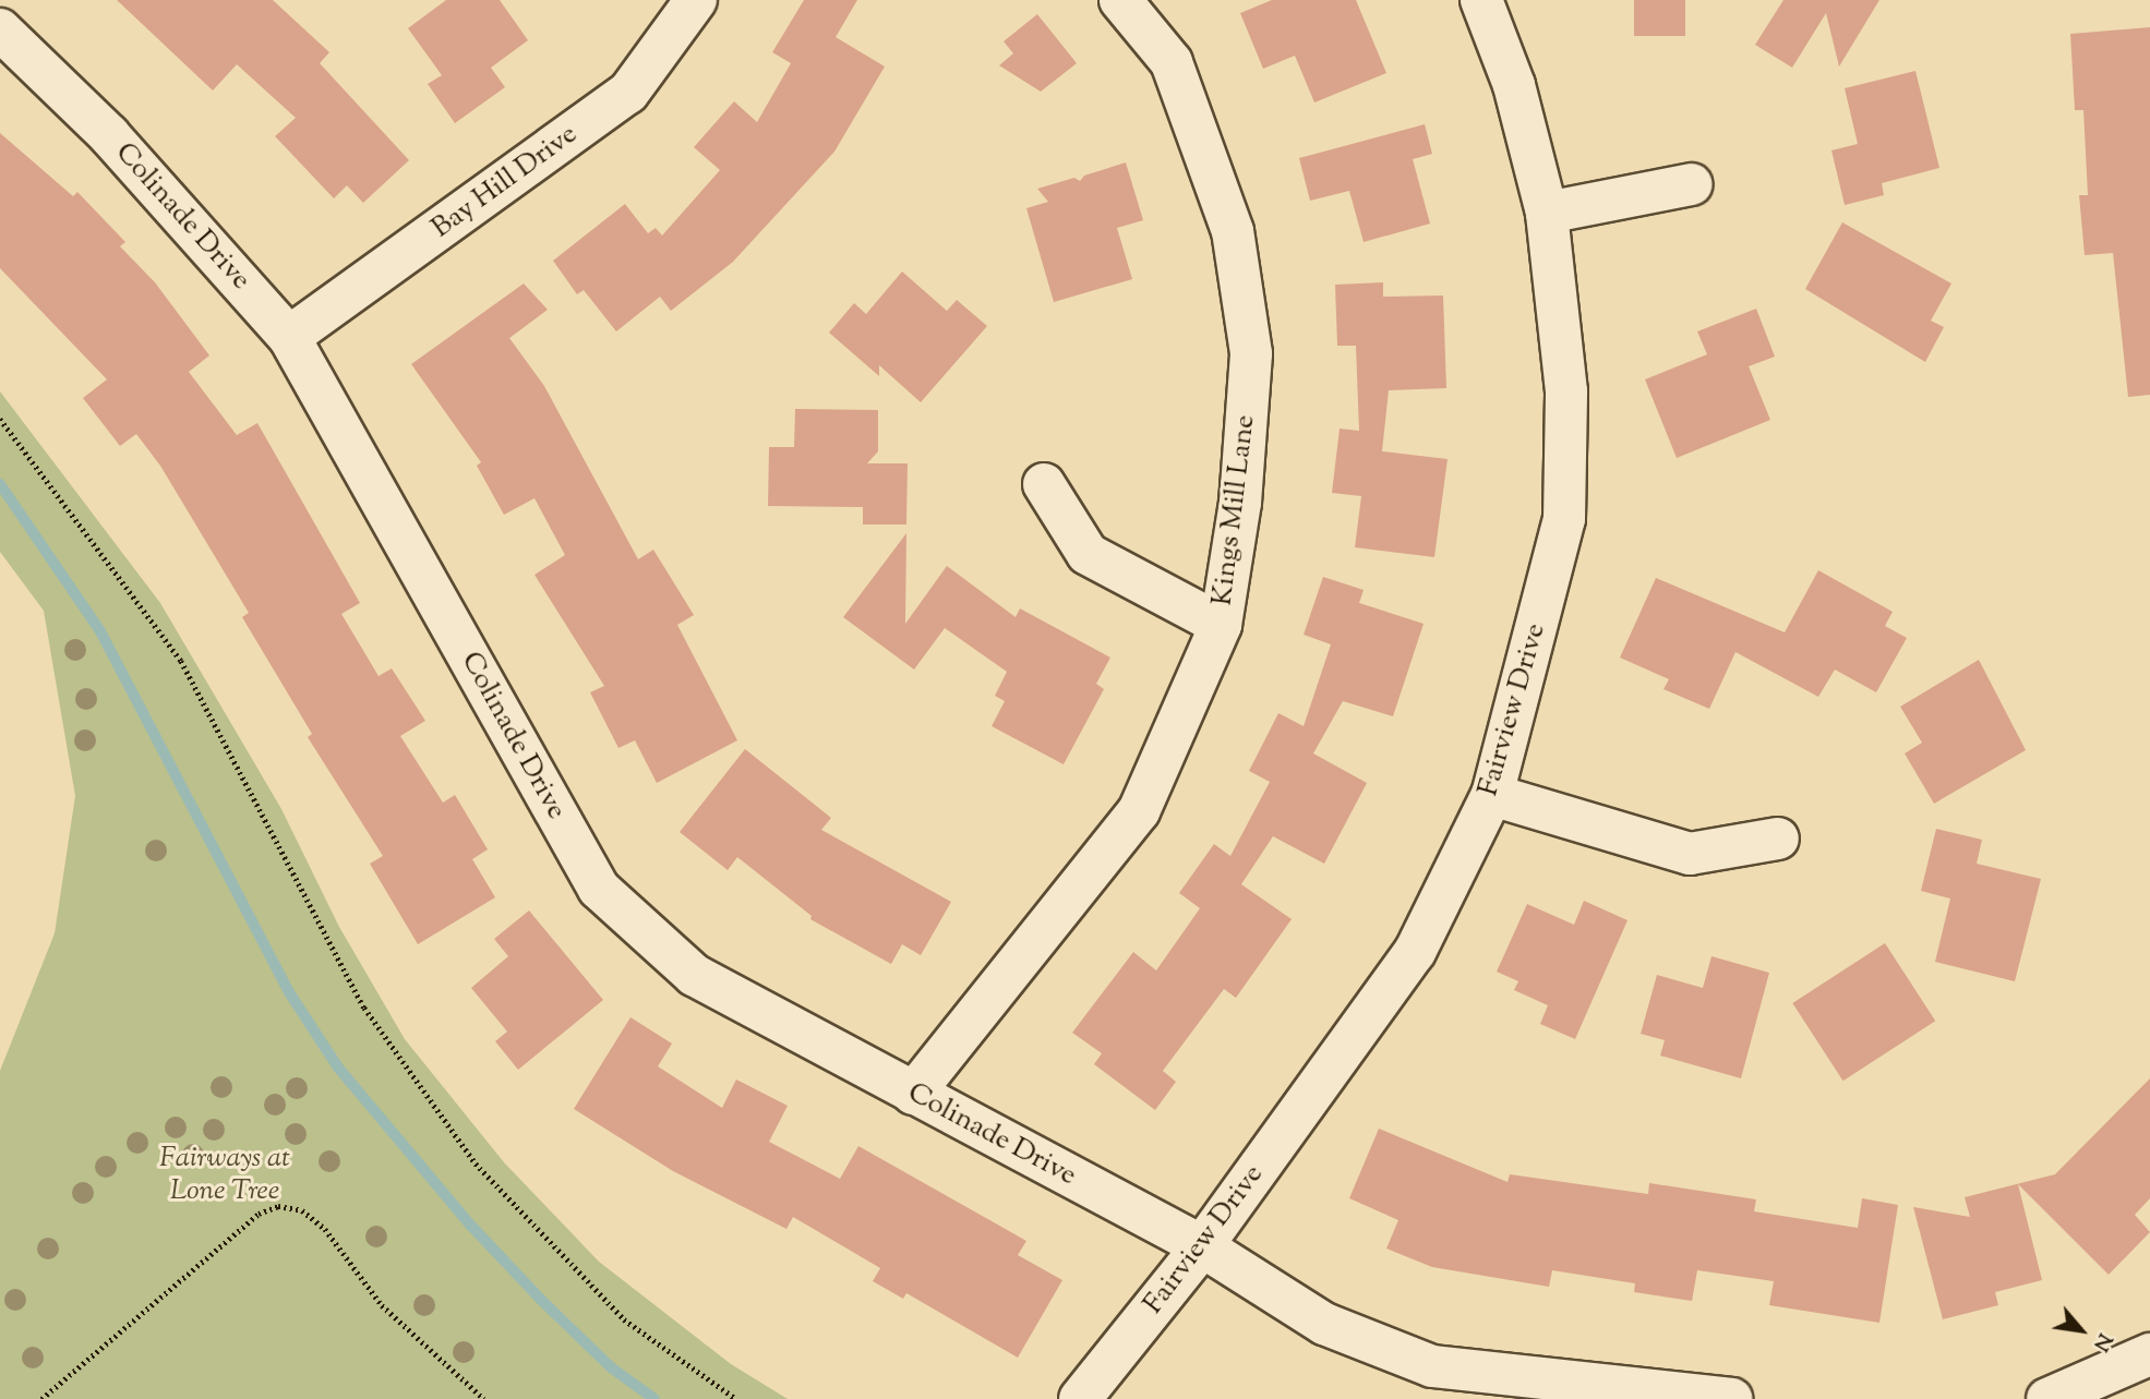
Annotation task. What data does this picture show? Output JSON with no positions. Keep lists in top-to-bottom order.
{
  "streets": {
    "street": [
      "Bay Hill Drive",
      "Colinade Drive",
      "Kings Mill Lane",
      "Fairview Drive"
    ]
  },
  "crossings": [
    ["Bay Hill Drive", "Colinade Drive"],
    ["Colinade Drive", "Kings Mill Lane"],
    ["Colinade Drive", "Fairview Drive"]
  ],
  "parks": ["Fairways at Lone Tree"],
  "north": "bottom right"
}
